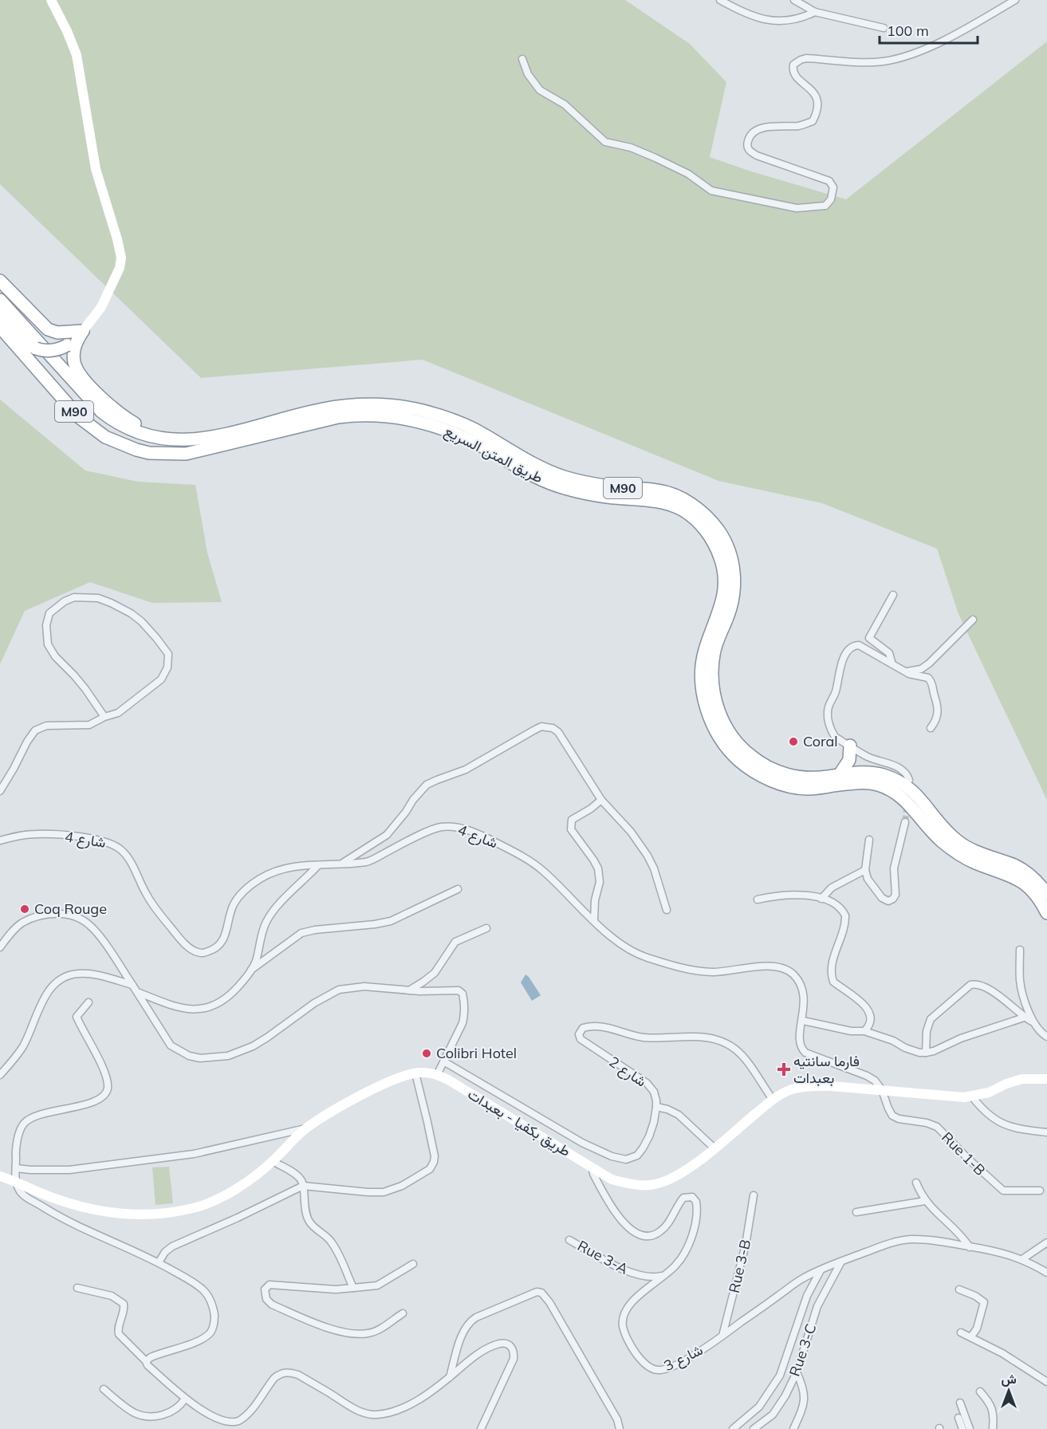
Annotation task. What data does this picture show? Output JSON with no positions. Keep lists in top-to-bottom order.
{
  "streets": {
    "highway": ["M90", "طريق المتن السريع"],
    "main road": ["طريق بكفيا - بعبدات"],
    "street": [
      "شارع 4",
      "شارع 2",
      "Rue 1-B",
      "Rue 3-A",
      "Rue 3-B",
      "Rue 3-C",
      "شارع 3"
    ]
  },
  "crossings": [
    ["شارع 4", "طريق بكفيا - بعبدات"],
    ["شارع 4", "Rue 1-B"],
    ["شارع 2", "طريق بكفيا - بعبدات"],
    ["طريق بكفيا - بعبدات", "Rue 1-B"],
    ["طريق بكفيا - بعبدات", "شارع 3"],
    ["Rue 3-A", "شارع 3"],
    ["Rue 3-B", "شارع 3"],
    ["Rue 3-C", "شارع 3"]
  ],
  "places": {
    "other": ["Coral", "Coq Rouge", "Colibri Hotel"],
    "health": ["فارما سانتيه بعبدات"]
  },
  "scale_bar": "100 m",
  "north": "top"
}
